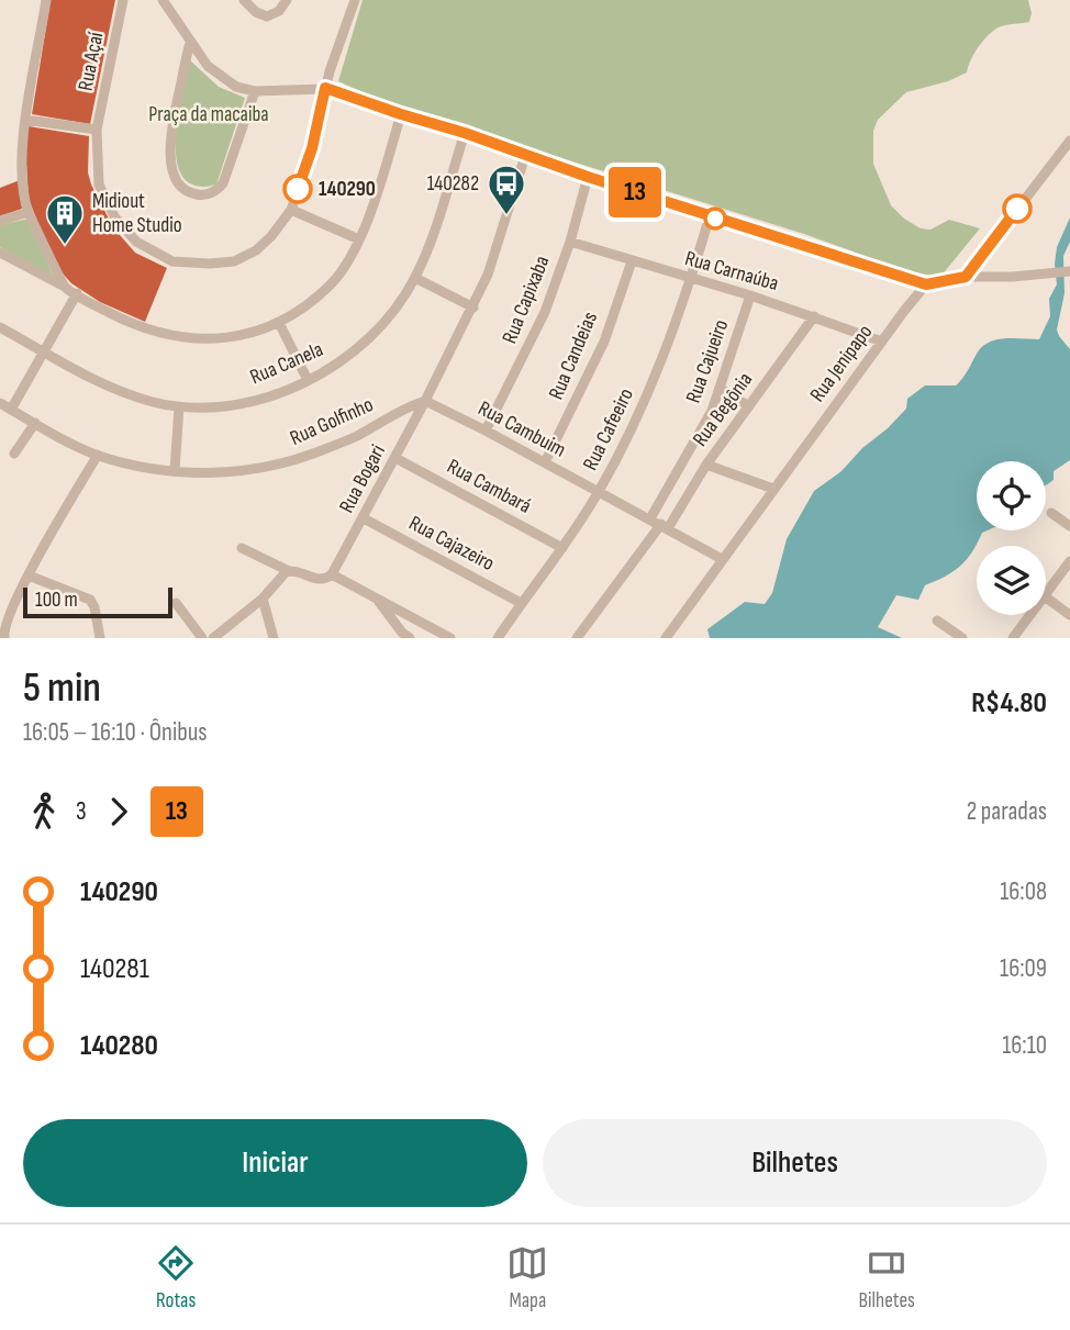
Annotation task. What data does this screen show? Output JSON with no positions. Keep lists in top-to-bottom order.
{
  "streets": {
    "street": [
      "Rua Açaí",
      "Rua Carnaúba",
      "Rua Capixaba",
      "Rua Candeias",
      "Rua Cajueiro",
      "Rua Canela",
      "Rua Jenipapo",
      "Rua Begônia",
      "Rua Golfinho",
      "Rua Cambuim",
      "Rua Cafeeiro",
      "Rua Bogari",
      "Rua Cambará",
      "Rua Cajazeiro"
    ]
  },
  "crossings": [
    ["Rua Carnaúba", "Rua Capixaba"],
    ["Rua Carnaúba", "Rua Candeias"],
    ["Rua Carnaúba", "Rua Cajueiro"],
    ["Rua Carnaúba", "Rua Jenipapo"],
    ["Rua Carnaúba", "Rua Begônia"],
    ["Rua Carnaúba", "Rua Cafeeiro"],
    ["Rua Capixaba", "Rua Cambuim"],
    ["Rua Candeias", "Rua Cambuim"],
    ["Rua Cajueiro", "Rua Cambuim"],
    ["Rua Jenipapo", "Rua Cambuim"],
    ["Rua Begônia", "Rua Cambuim"],
    ["Rua Golfinho", "Rua Cambuim"],
    ["Rua Golfinho", "Rua Bogari"],
    ["Rua Cambuim", "Rua Cafeeiro"],
    ["Rua Cambuim", "Rua Bogari"],
    ["Rua Cafeeiro", "Rua Cambará"],
    ["Rua Cafeeiro", "Rua Cajazeiro"],
    ["Rua Bogari", "Rua Cambará"],
    ["Rua Bogari", "Rua Cajazeiro"]
  ],
  "parks": ["Praça da macaiba"],
  "places": {
    "other": ["140290"],
    "bus stop": ["140282"],
    "building": ["Midiout Home Studio"]
  },
  "lines": ["bus line 13"],
  "scale_bar": "100 m",
  "page": {
    "on_map": "13",
    "scale": "100 m",
    "heading": ["5 min", "16:05 – 16:10 · Ônibus", "R$4.80"],
    "legs": ["3", "13", "2 paradas"],
    "list": [
      {
        "name": "140290",
        "value": "16:08"
      },
      {
        "name": "140281",
        "value": "16:09"
      },
      {
        "name": "140280",
        "value": "16:10"
      }
    ],
    "buttons": ["Iniciar", "Bilhetes"],
    "tabs": ["Rotas", "Mapa", "Bilhetes"]
  }
}
